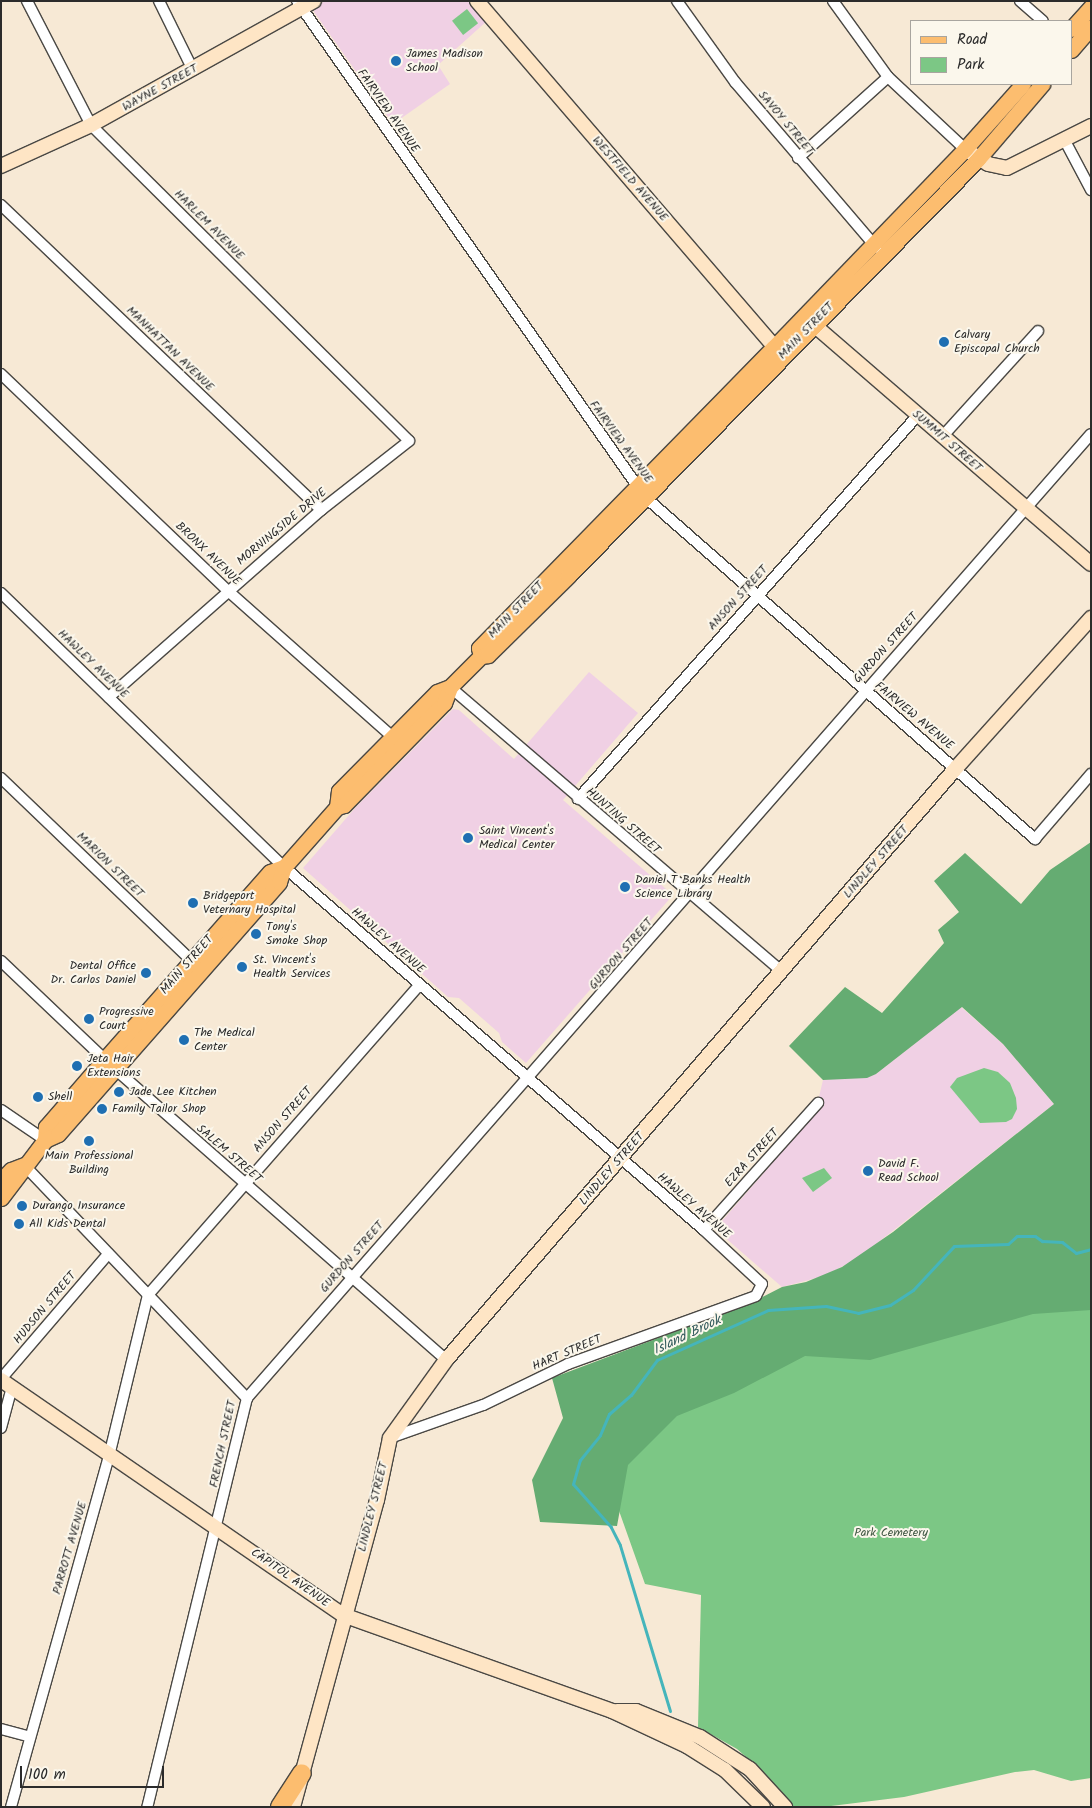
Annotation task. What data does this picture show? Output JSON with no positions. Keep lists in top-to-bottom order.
{
  "streets": {
    "main road": [
      "WAYNE STREET",
      "WESTFIELD AVENUE",
      "MAIN STREET",
      "SUMMIT STREET",
      "LINDLEY STREET",
      "CAPITOL AVENUE"
    ],
    "street": [
      "FAIRVIEW AVENUE",
      "SAVOY STREET",
      "HARLEM AVENUE",
      "MANHATTAN AVENUE",
      "MORNINGSIDE DRIVE",
      "BRONX AVENUE",
      "ANSON STREET",
      "GURDON STREET",
      "HAWLEY AVENUE",
      "HUNTING STREET",
      "MARION STREET",
      "SALEM STREET",
      "EZRA STREET",
      "HUDSON STREET",
      "HART STREET",
      "FRENCH STREET",
      "PARROTT AVENUE"
    ]
  },
  "crossings": [
    ["WAYNE STREET", "FAIRVIEW AVENUE"],
    ["WAYNE STREET", "HARLEM AVENUE"],
    ["FAIRVIEW AVENUE", "MAIN STREET"],
    ["FAIRVIEW AVENUE", "ANSON STREET"],
    ["FAIRVIEW AVENUE", "GURDON STREET"],
    ["FAIRVIEW AVENUE", "LINDLEY STREET"],
    ["SAVOY STREET", "MAIN STREET"],
    ["WESTFIELD AVENUE", "MAIN STREET"],
    ["HARLEM AVENUE", "MORNINGSIDE DRIVE"],
    ["MAIN STREET", "SUMMIT STREET"],
    ["MAIN STREET", "BRONX AVENUE"],
    ["MAIN STREET", "HAWLEY AVENUE"],
    ["MAIN STREET", "HUNTING STREET"],
    ["MAIN STREET", "MARION STREET"],
    ["MAIN STREET", "SALEM STREET"],
    ["MAIN STREET", "FRENCH STREET"],
    ["MANHATTAN AVENUE", "MORNINGSIDE DRIVE"],
    ["SUMMIT STREET", "ANSON STREET"],
    ["SUMMIT STREET", "GURDON STREET"],
    ["MORNINGSIDE DRIVE", "BRONX AVENUE"],
    ["MORNINGSIDE DRIVE", "HAWLEY AVENUE"],
    ["ANSON STREET", "HAWLEY AVENUE"],
    ["ANSON STREET", "HUNTING STREET"],
    ["ANSON STREET", "SALEM STREET"],
    ["ANSON STREET", "FRENCH STREET"],
    ["ANSON STREET", "PARROTT AVENUE"],
    ["GURDON STREET", "HAWLEY AVENUE"],
    ["GURDON STREET", "HUNTING STREET"],
    ["GURDON STREET", "SALEM STREET"],
    ["GURDON STREET", "FRENCH STREET"],
    ["HAWLEY AVENUE", "LINDLEY STREET"],
    ["HAWLEY AVENUE", "EZRA STREET"],
    ["HAWLEY AVENUE", "HART STREET"],
    ["HUNTING STREET", "LINDLEY STREET"],
    ["LINDLEY STREET", "SALEM STREET"],
    ["LINDLEY STREET", "HART STREET"],
    ["LINDLEY STREET", "CAPITOL AVENUE"],
    ["HUDSON STREET", "FRENCH STREET"],
    ["HUDSON STREET", "CAPITOL AVENUE"],
    ["FRENCH STREET", "PARROTT AVENUE"],
    ["FRENCH STREET", "CAPITOL AVENUE"],
    ["PARROTT AVENUE", "CAPITOL AVENUE"]
  ],
  "water": ["Island Brook"],
  "parks": ["Park Cemetery"],
  "places": [
    "James Madison School",
    "Calvary Episcopal Church",
    "Saint Vincent's Medical Center",
    "Daniel T Banks Health Science Library",
    "Bridgeport Veternary Hospital",
    "Tony's Smoke Shop",
    "St. Vincent's Health Services",
    "Dental Office Dr. Carlos Daniel",
    "Progressive Court",
    "The Medical Center",
    "Jeta Hair Extensions",
    "Jade Lee Kitchen",
    "Shell",
    "Family Tailor Shop",
    "Main Professional Building",
    "David F. Read School",
    "Durango Insurance",
    "All Kids Dental"
  ],
  "legend": ["Road", "Park"],
  "scale_bar": "100 m"
}
